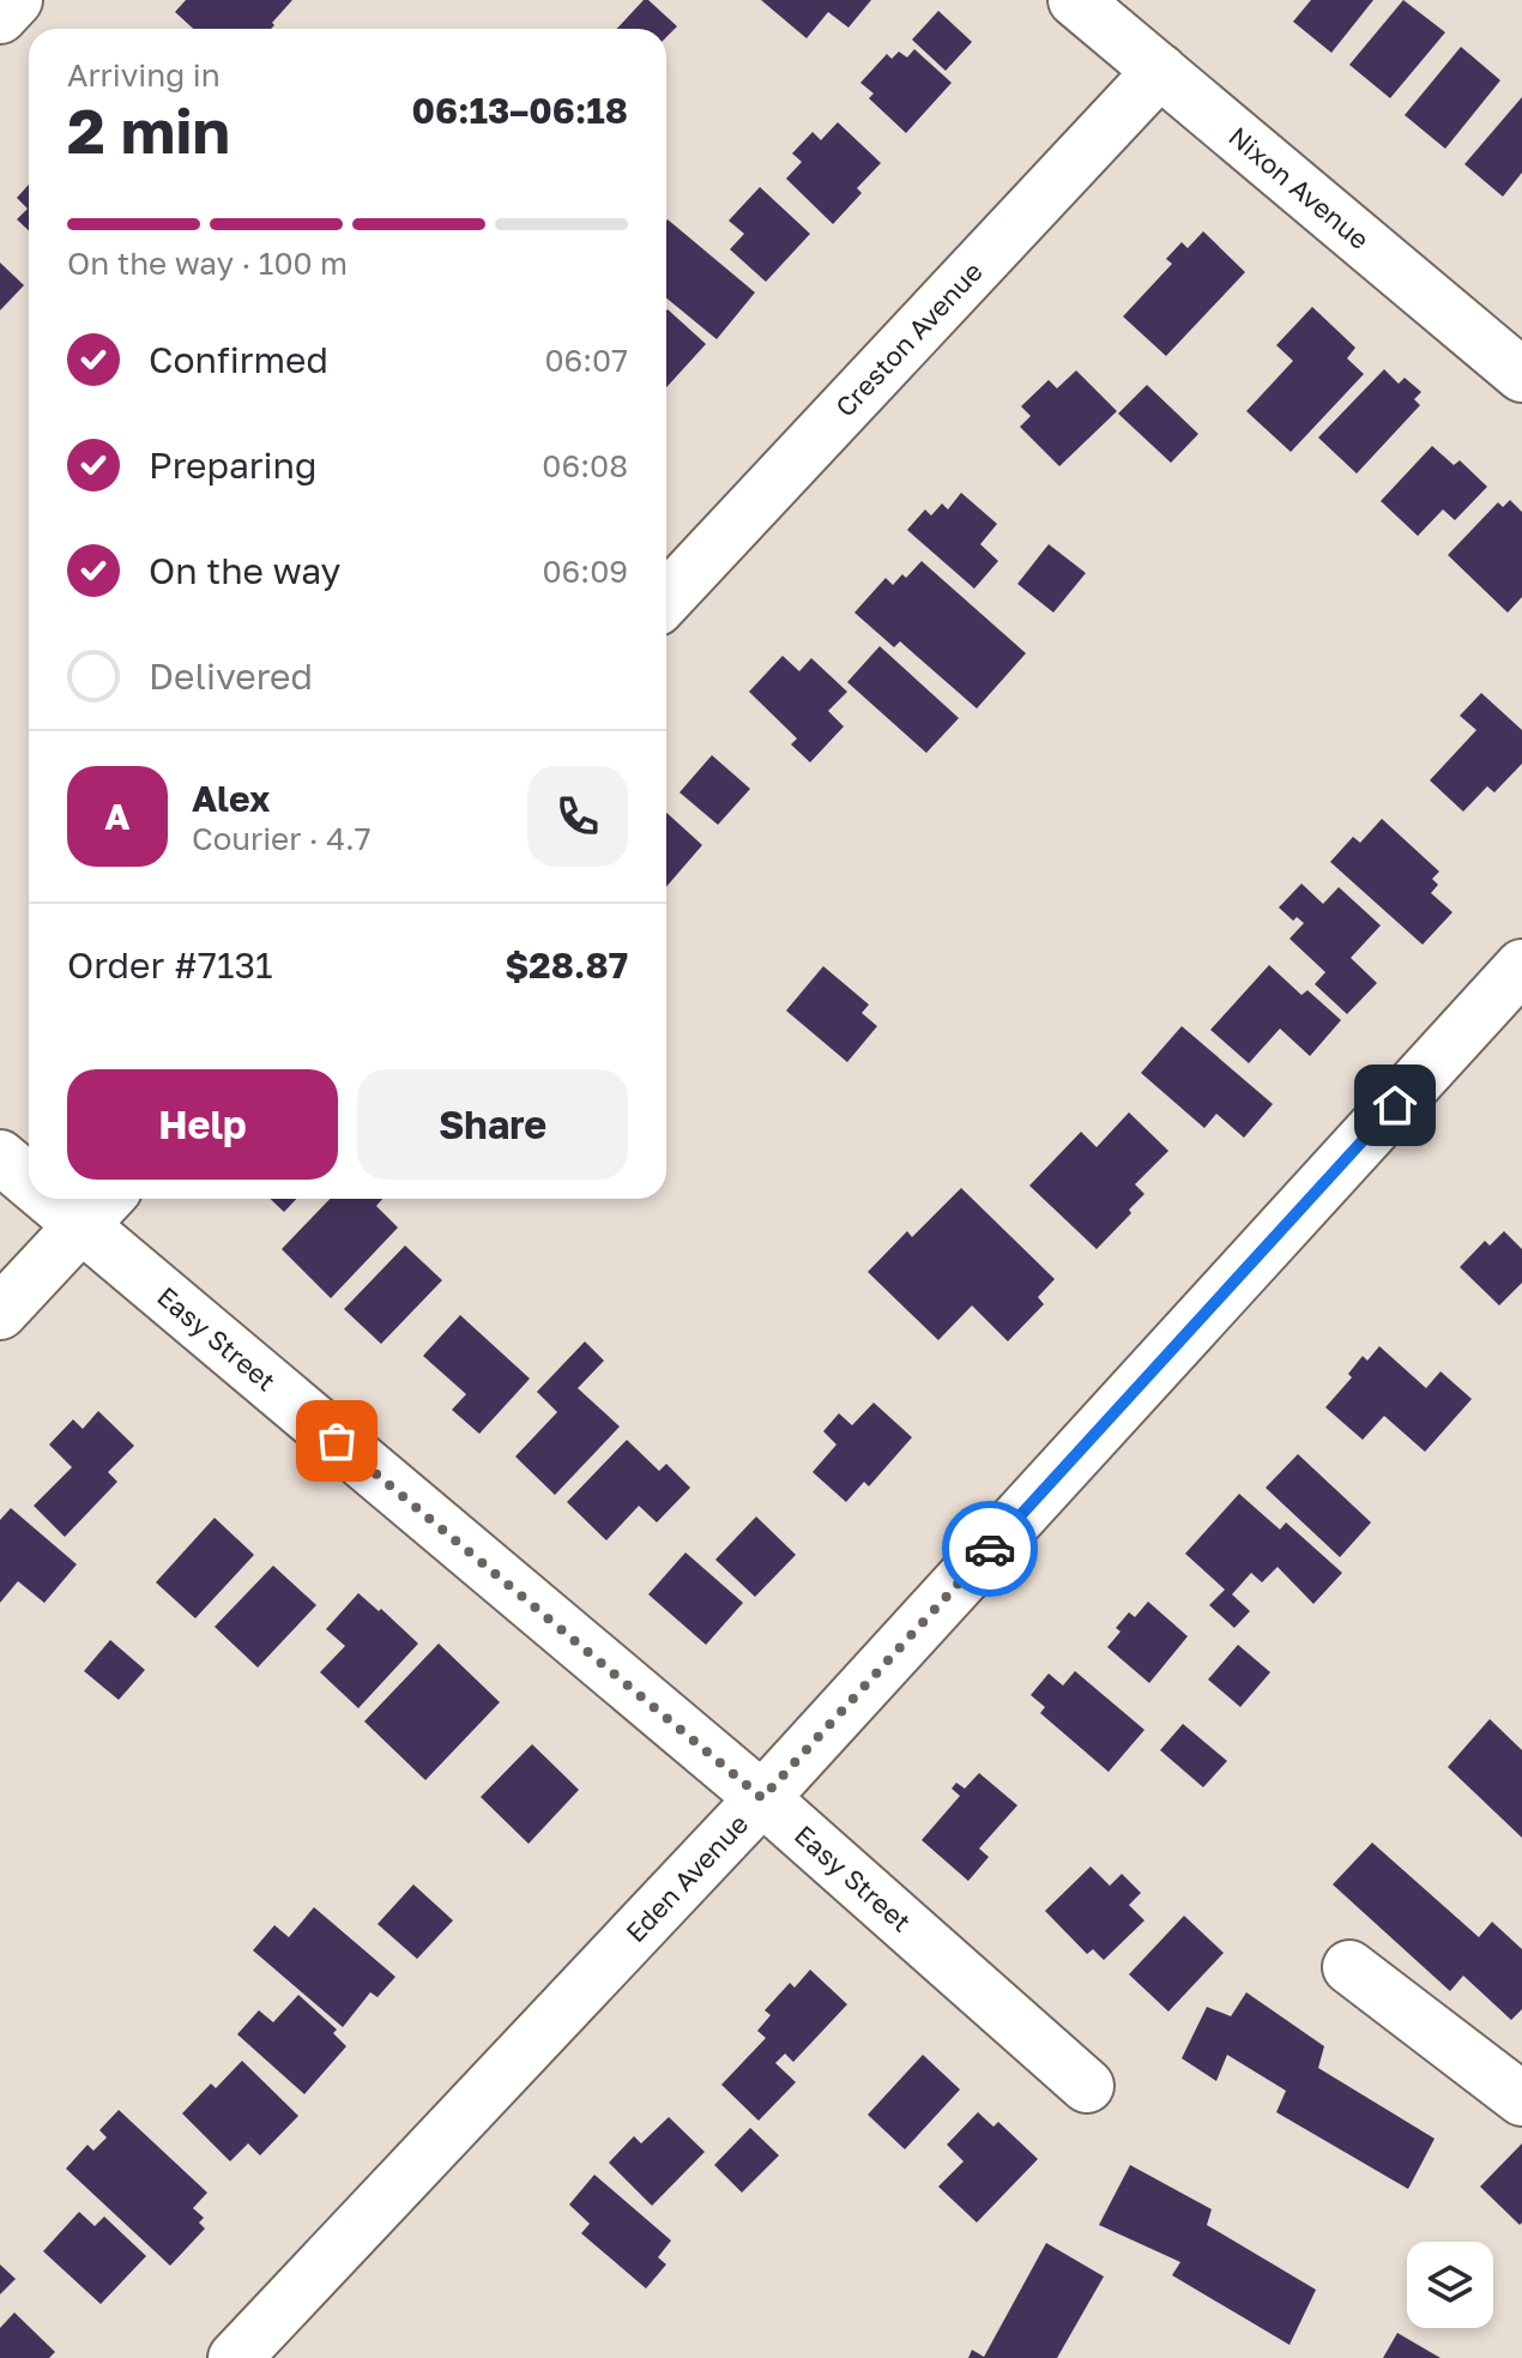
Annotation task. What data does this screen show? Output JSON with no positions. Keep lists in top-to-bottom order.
{
  "streets": {
    "street": [
      "Nixon Avenue",
      "Creston Avenue",
      "Easy Street",
      "Eden Avenue"
    ]
  },
  "crossings": [
    ["Nixon Avenue", "Creston Avenue"],
    ["Easy Street", "Eden Avenue"]
  ],
  "page": {
    "heading": ["2 min", "Arriving in", "06:13–06:18"],
    "panel": [
      "Alex",
      "Courier · 4.7",
      "Order #7131",
      "$28.87"
    ],
    "bar": "On the way · 100 m",
    "list": [
      ["Confirmed", "06:07"],
      ["Preparing", "06:08"],
      ["On the way", "06:09"],
      "Delivered"
    ],
    "round": "A",
    "buttons": ["Help", "Share"]
  }
}
